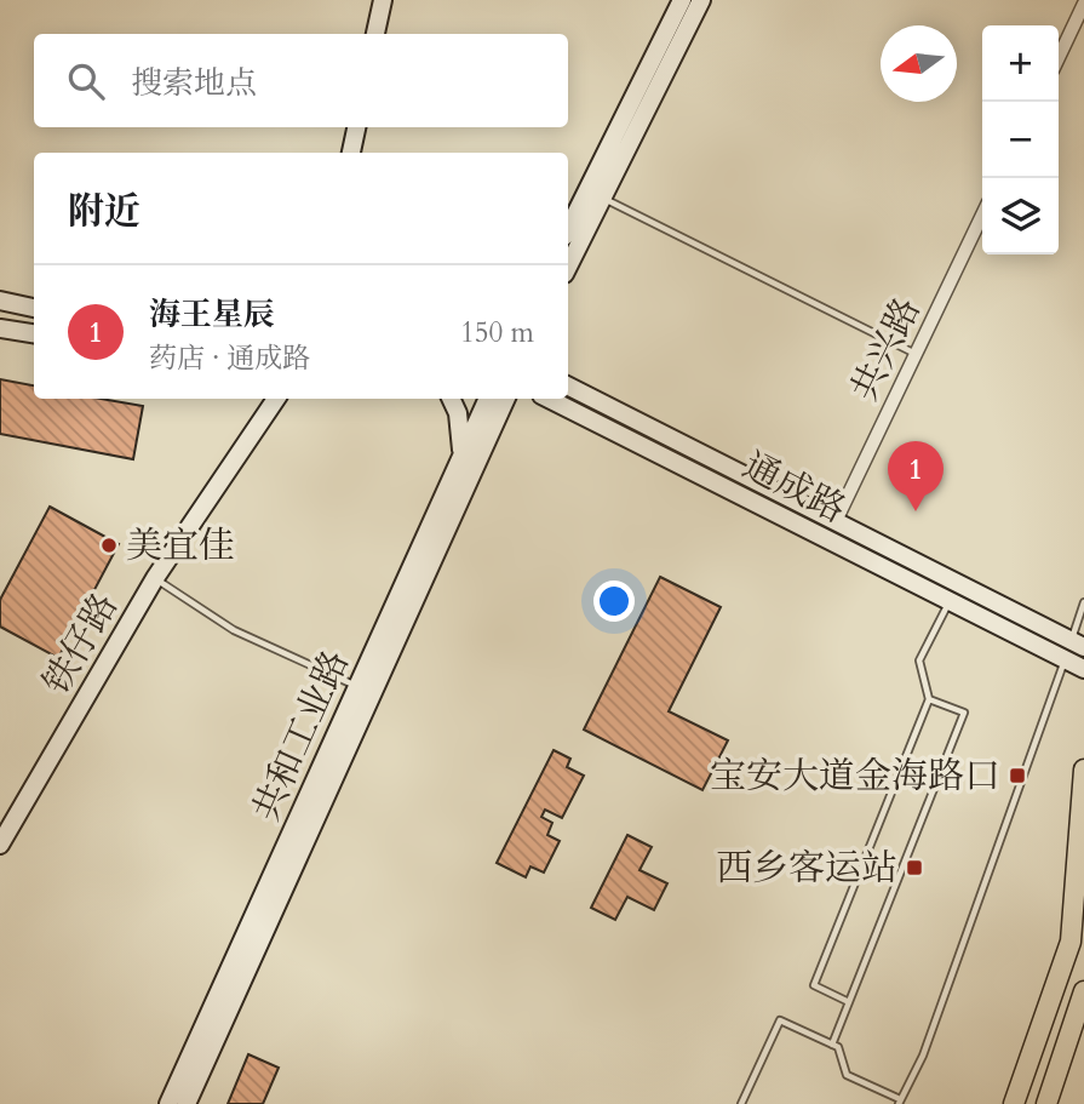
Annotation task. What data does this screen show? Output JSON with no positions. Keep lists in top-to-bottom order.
{
  "streets": {
    "street": [
      "共兴路",
      "通成路",
      "铁仔路",
      "共和工业路"
    ]
  },
  "crossings": [
    ["共兴路", "通成路"]
  ],
  "places": {
    "other": ["美宜佳"],
    "transit": ["宝安大道金海路口", "西乡客运站"]
  },
  "north": "left",
  "page": {
    "map_buttons": ["+", "−"],
    "search": "搜索地点",
    "heading": "附近",
    "list": [
      {
        "mark": "1",
        "name": "海王星辰",
        "note": "药店 · 通成路",
        "value": "150 m"
      }
    ],
    "pins": "1"
  }
}
